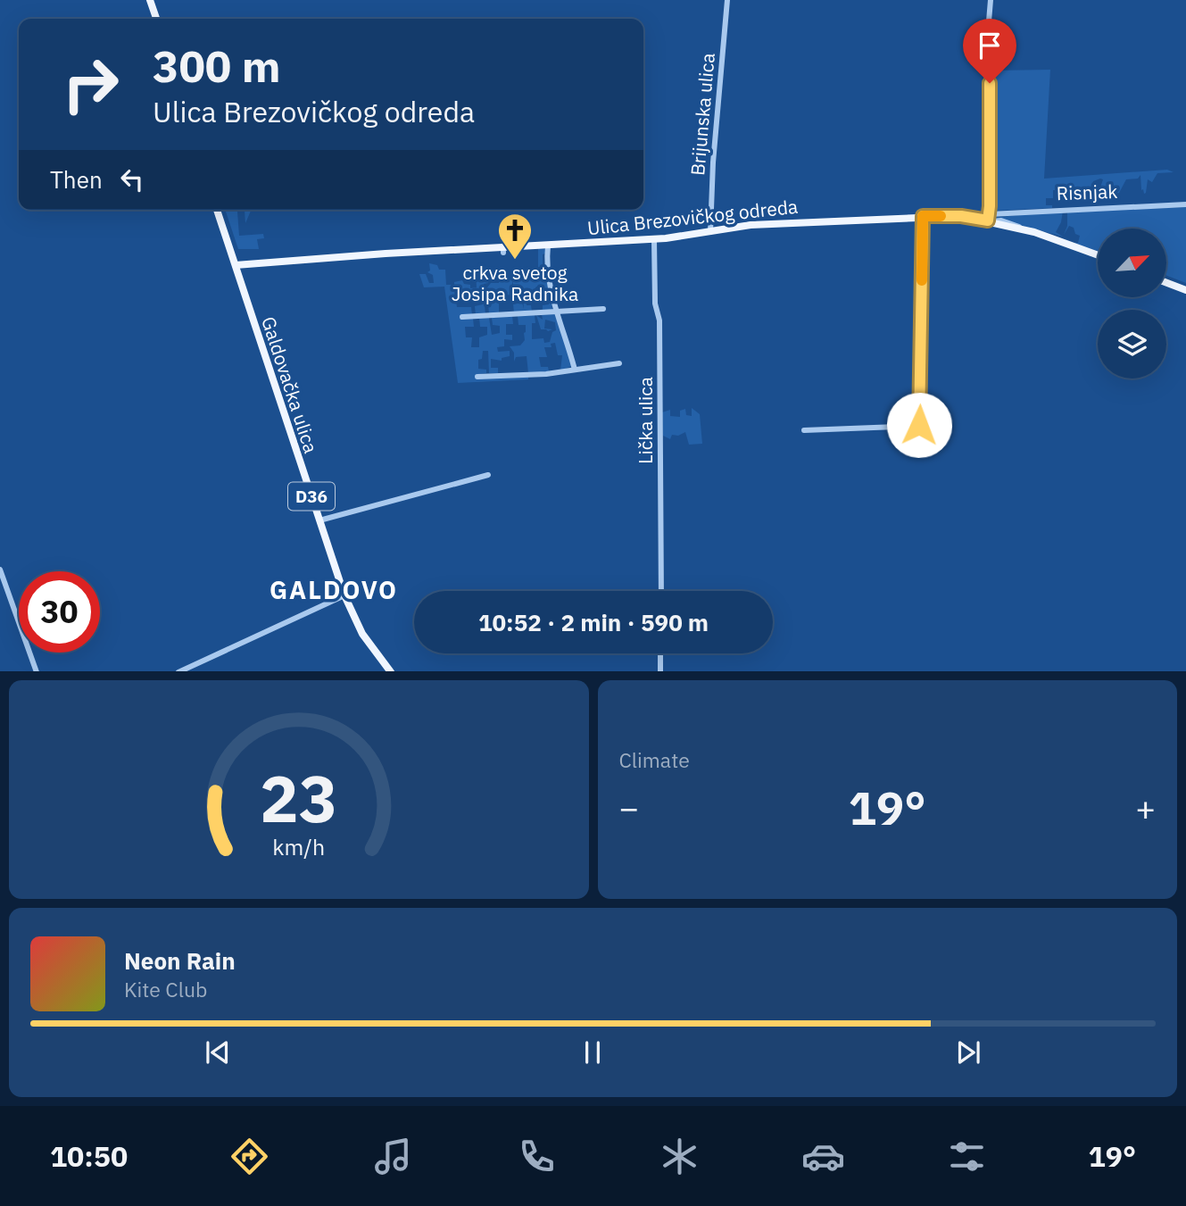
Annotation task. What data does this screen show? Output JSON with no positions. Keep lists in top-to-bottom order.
{
  "streets": {
    "main road": ["Ulica Brezovičkog odreda", "Galdovačka ulica", "D36"],
    "street": ["Brijunska ulica", "Risnjak", "Lička ulica"]
  },
  "crossings": [
    ["Brijunska ulica", "Ulica Brezovičkog odreda"],
    ["Risnjak", "Ulica Brezovičkog odreda"],
    ["Ulica Brezovičkog odreda", "Galdovačka ulica"],
    ["Ulica Brezovičkog odreda", "Lička ulica"]
  ],
  "districts": ["GALDOVO"],
  "places": {
    "church": ["crkva svetog Josipa Radnika"]
  },
  "north": "top right",
  "page": {
    "turn": ["300 m", "Ulica Brezovičkog odreda"],
    "then": "Then",
    "limit": "30",
    "trip": "10:52 · 2 min · 590 m",
    "tile": "Climate",
    "heat": ["−", "19°", "+"],
    "song": ["Neon Rain", "Kite Club"],
    "tabs": ["10:50", "19°"],
    "gauge": ["23", "km/h"]
  }
}
